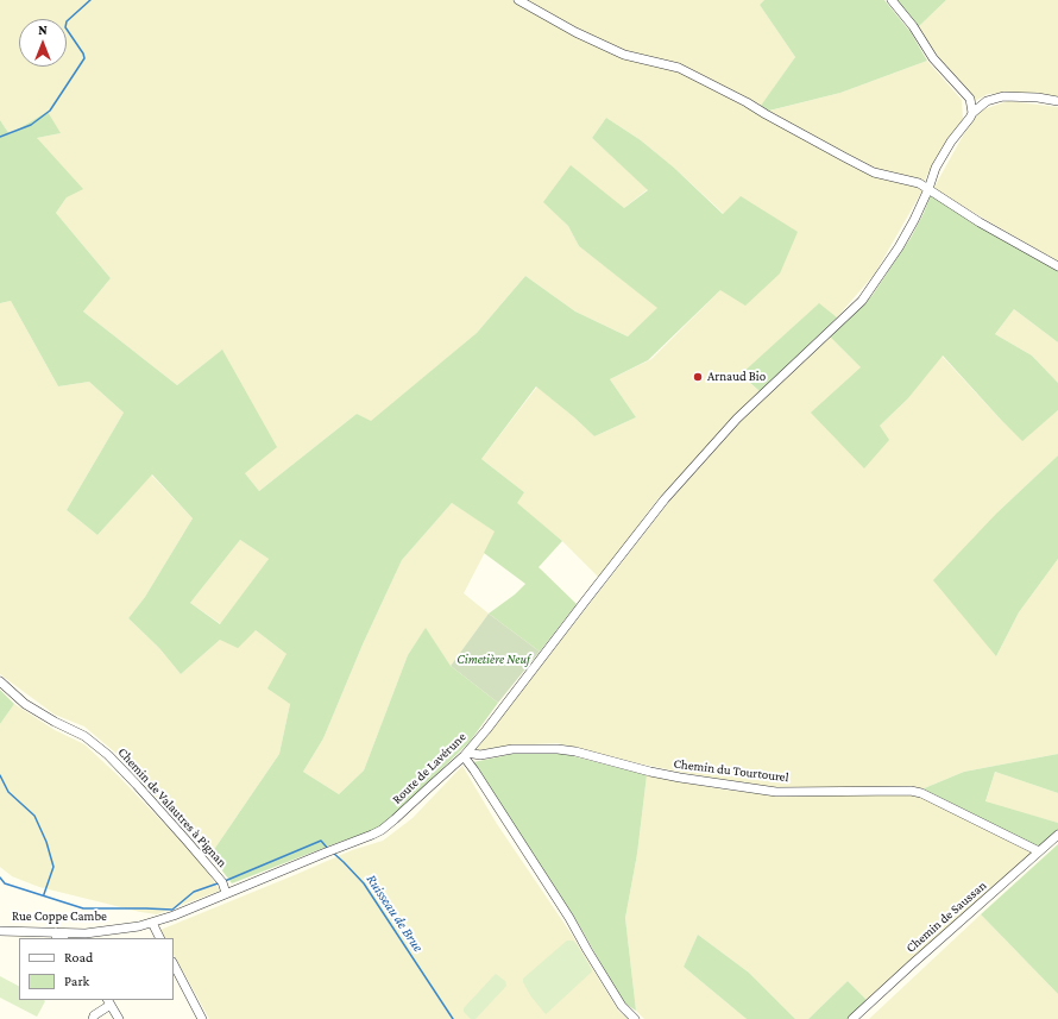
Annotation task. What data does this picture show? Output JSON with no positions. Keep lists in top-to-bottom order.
{
  "streets": {
    "street": [
      "Route de Lavérune",
      "Chemin du Tourtourel",
      "Chemin de Valautres à Pignan",
      "Rue Coppe Cambe",
      "Chemin de Saussan"
    ]
  },
  "crossings": [
    ["Route de Lavérune", "Chemin du Tourtourel"],
    ["Route de Lavérune", "Chemin de Valautres à Pignan"],
    ["Route de Lavérune", "Rue Coppe Cambe"],
    ["Chemin du Tourtourel", "Chemin de Saussan"]
  ],
  "water": ["Ruisseau de Brue"],
  "parks": ["Cimetière Neuf"],
  "places": ["Arnaud Bio"],
  "legend": ["Road", "Park"],
  "north": "top"
}
